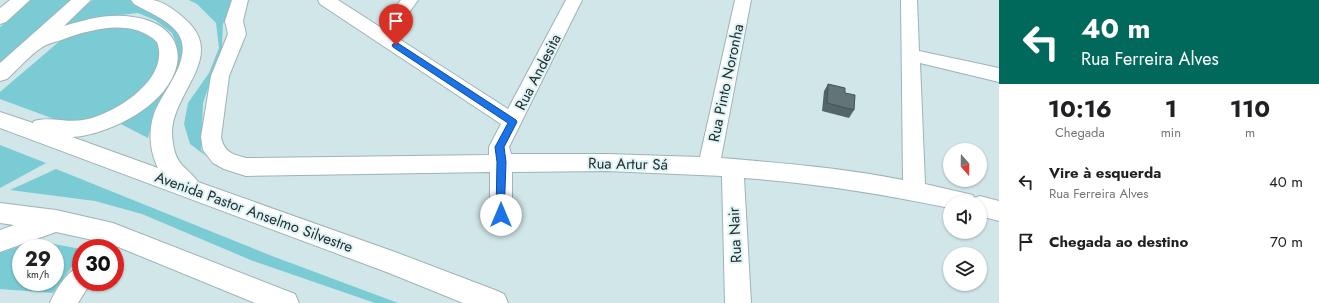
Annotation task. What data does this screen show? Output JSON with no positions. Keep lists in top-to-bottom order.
{
  "streets": {
    "main road": ["Avenida Pastor Anselmo Silvestre"],
    "street": [
      "Rua Andesita",
      "Rua Pinto Noronha",
      "Rua Artur Sá",
      "Rua Nair"
    ]
  },
  "crossings": [
    ["Rua Andesita", "Rua Artur Sá"],
    ["Rua Pinto Noronha", "Rua Artur Sá"],
    ["Rua Artur Sá", "Rua Nair"]
  ],
  "north": "bottom",
  "page": {
    "turn": ["40 m", "Rua Ferreira Alves"],
    "eta": [
      "10:16",
      "Chegada",
      "1",
      "min",
      "110",
      "m"
    ],
    "list": [
      {
        "name": "Vire à esquerda",
        "note": "Rua Ferreira Alves",
        "value": "40 m"
      },
      {
        "name": "Chegada ao destino",
        "value": "70 m"
      }
    ],
    "speed": "29 km/h",
    "limit": "30"
  }
}
